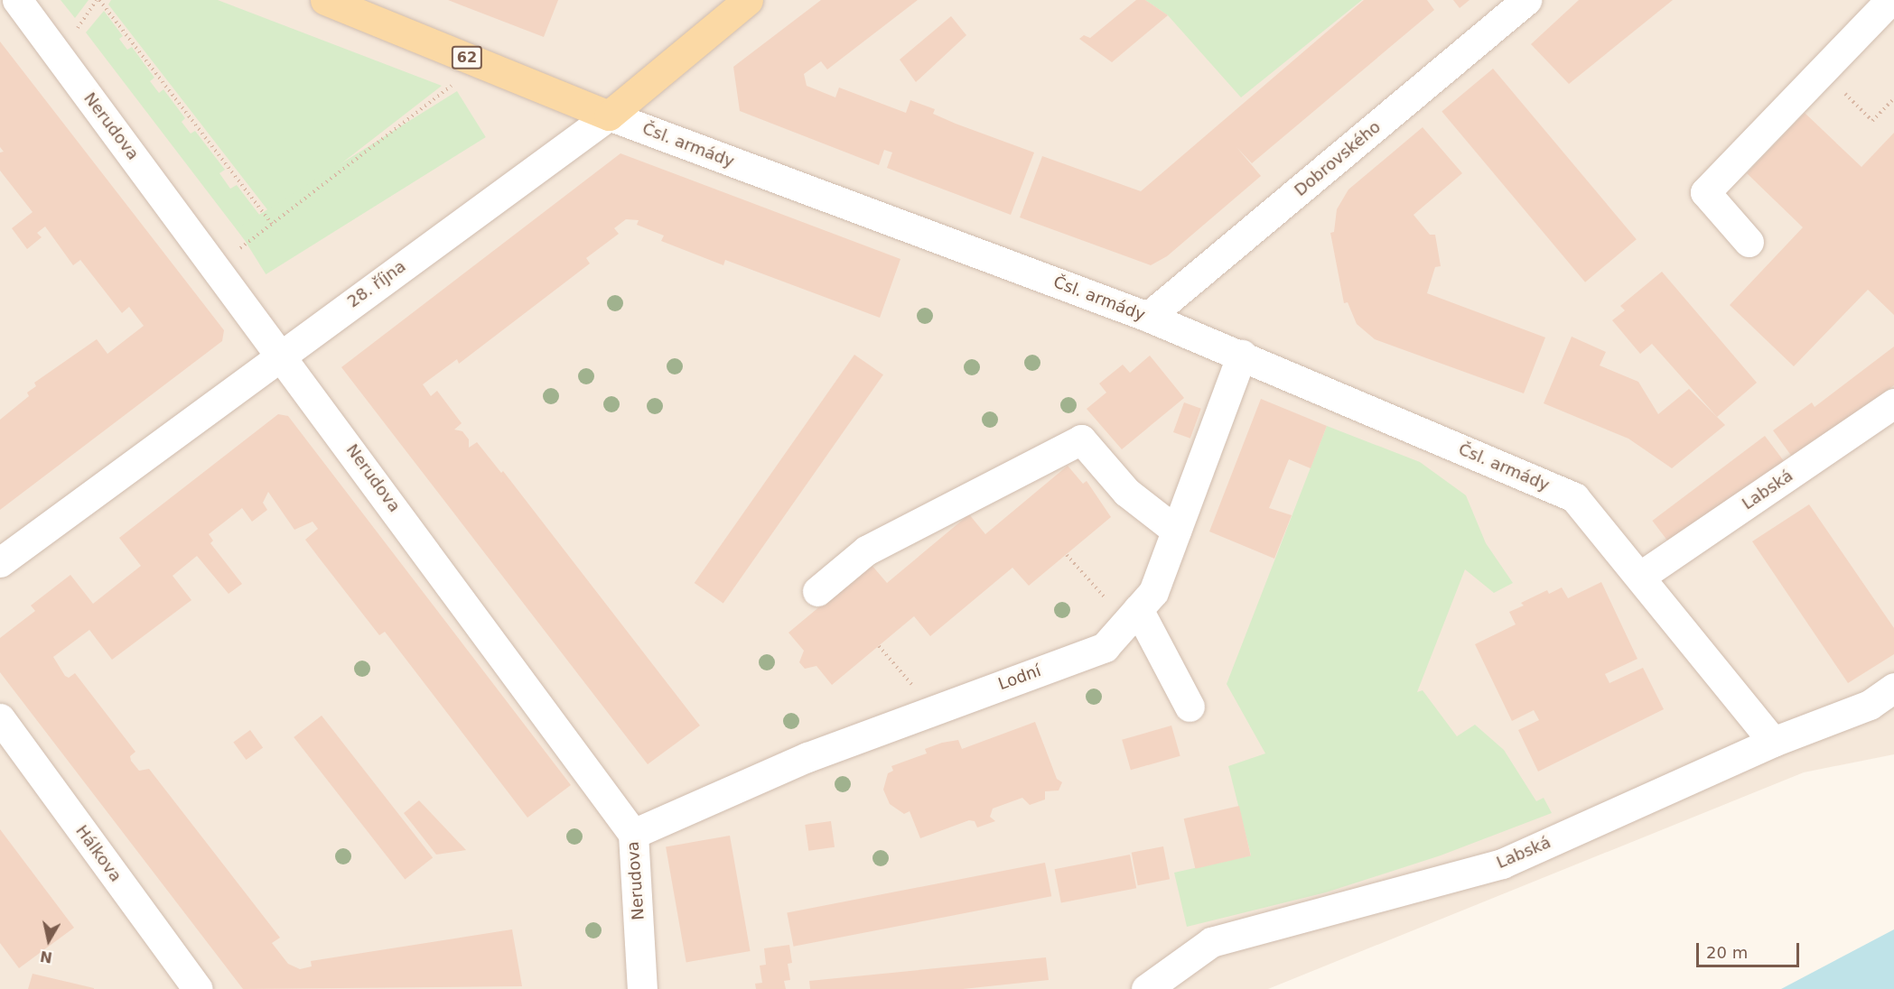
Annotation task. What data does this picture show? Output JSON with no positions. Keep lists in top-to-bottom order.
{
  "streets": {
    "main road": ["62", "Čsl. armády", "28. října"],
    "street": [
      "Nerudova",
      "Dobrovského",
      "Labská",
      "Lodní",
      "Hálkova"
    ]
  },
  "crossings": [
    ["Nerudova", "28. října"],
    ["Nerudova", "Lodní"],
    ["Čsl. armády", "Dobrovského"],
    ["Čsl. armády", "28. října"],
    ["Čsl. armády", "Labská"],
    ["Čsl. armády", "Lodní"]
  ],
  "scale_bar": "20 m",
  "north": "bottom"
}
